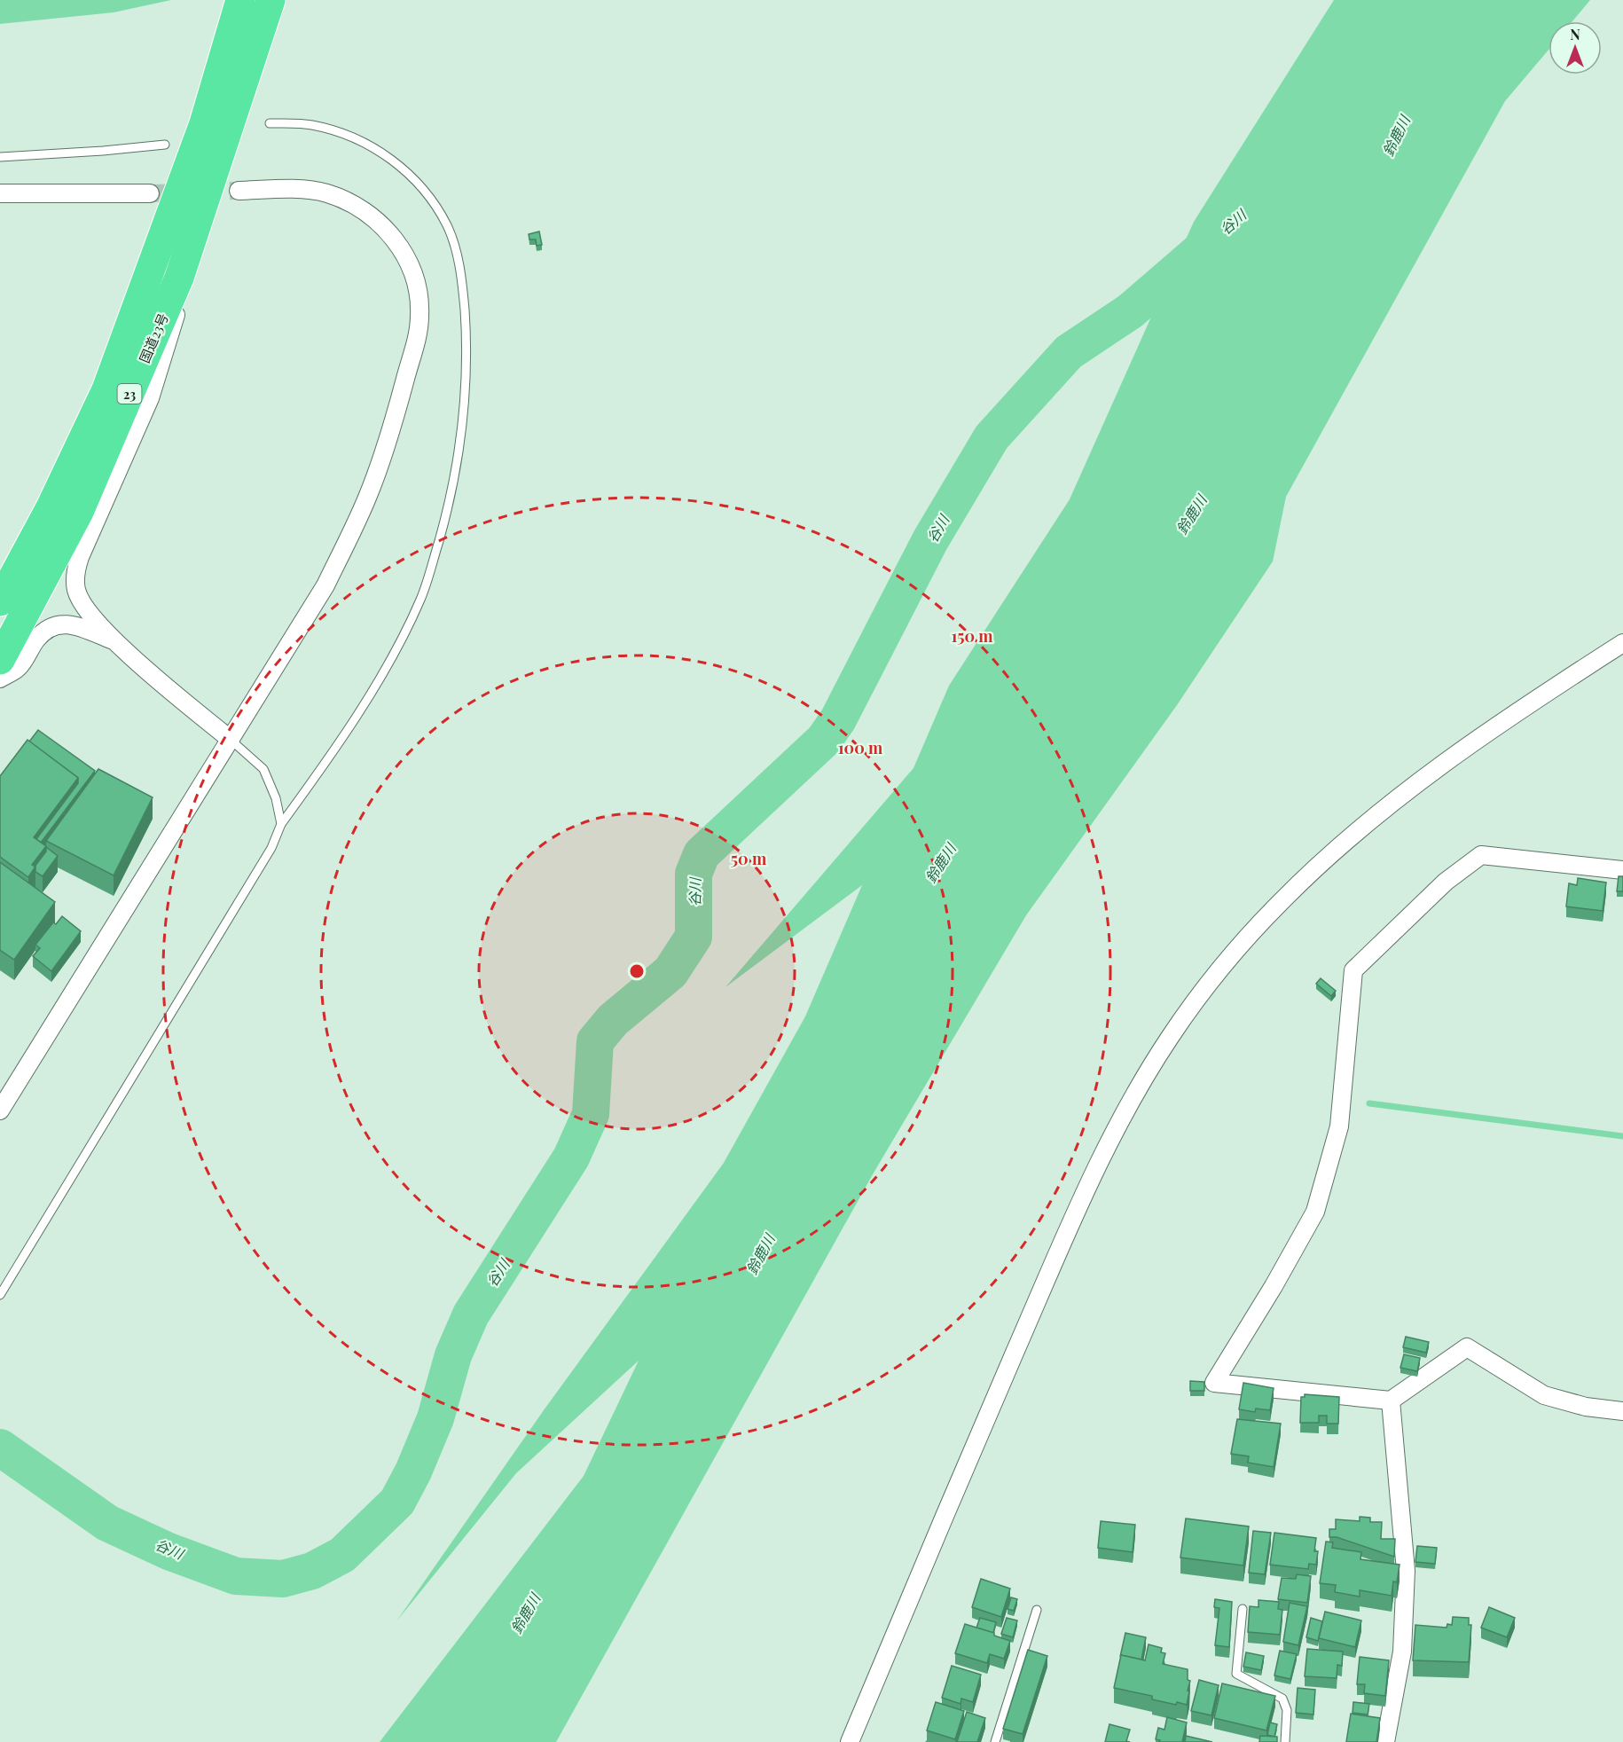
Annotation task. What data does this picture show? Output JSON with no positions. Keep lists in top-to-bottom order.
{
  "streets": {
    "highway": ["国道23号", "23"]
  },
  "water": ["鈴鹿川", "谷川"],
  "north": "top",
  "rings": ["150 m", "100 m", "50 m"]
}
